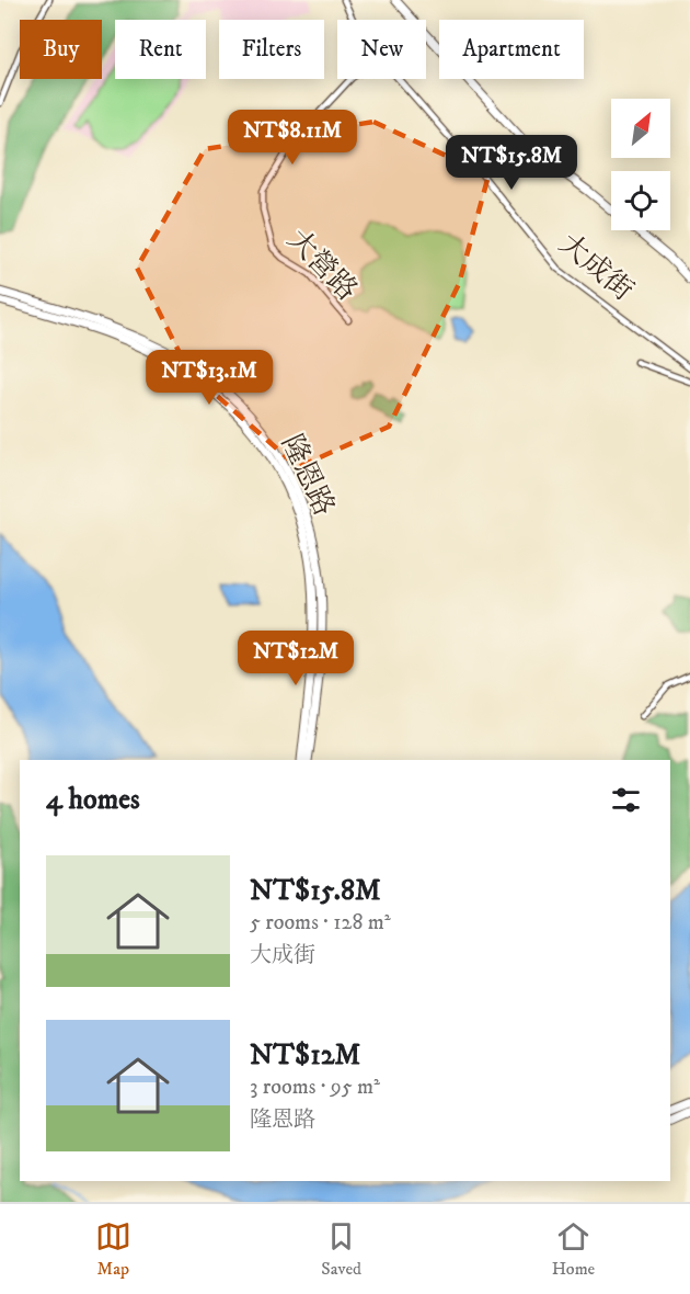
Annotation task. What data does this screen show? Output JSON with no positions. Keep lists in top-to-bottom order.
{
  "streets": {
    "main road": ["隆恩路"],
    "street": ["大營路", "大成街"]
  },
  "north": "top right",
  "page": {
    "chip": [
      "Buy",
      "Rent",
      "Filters",
      "New",
      "Apartment"
    ],
    "price": [
      "NT$8.11M",
      "NT$15.8M",
      "NT$13.1M",
      "NT$12M"
    ],
    "heading": "4 homes",
    "list": [
      {
        "name": "NT$15.8M",
        "note": "5 rooms · 128 m² · 大成街"
      },
      {
        "name": "NT$12M",
        "note": "3 rooms · 95 m² · 隆恩路"
      }
    ],
    "tabs": ["Map", "Saved", "Home"]
  }
}
